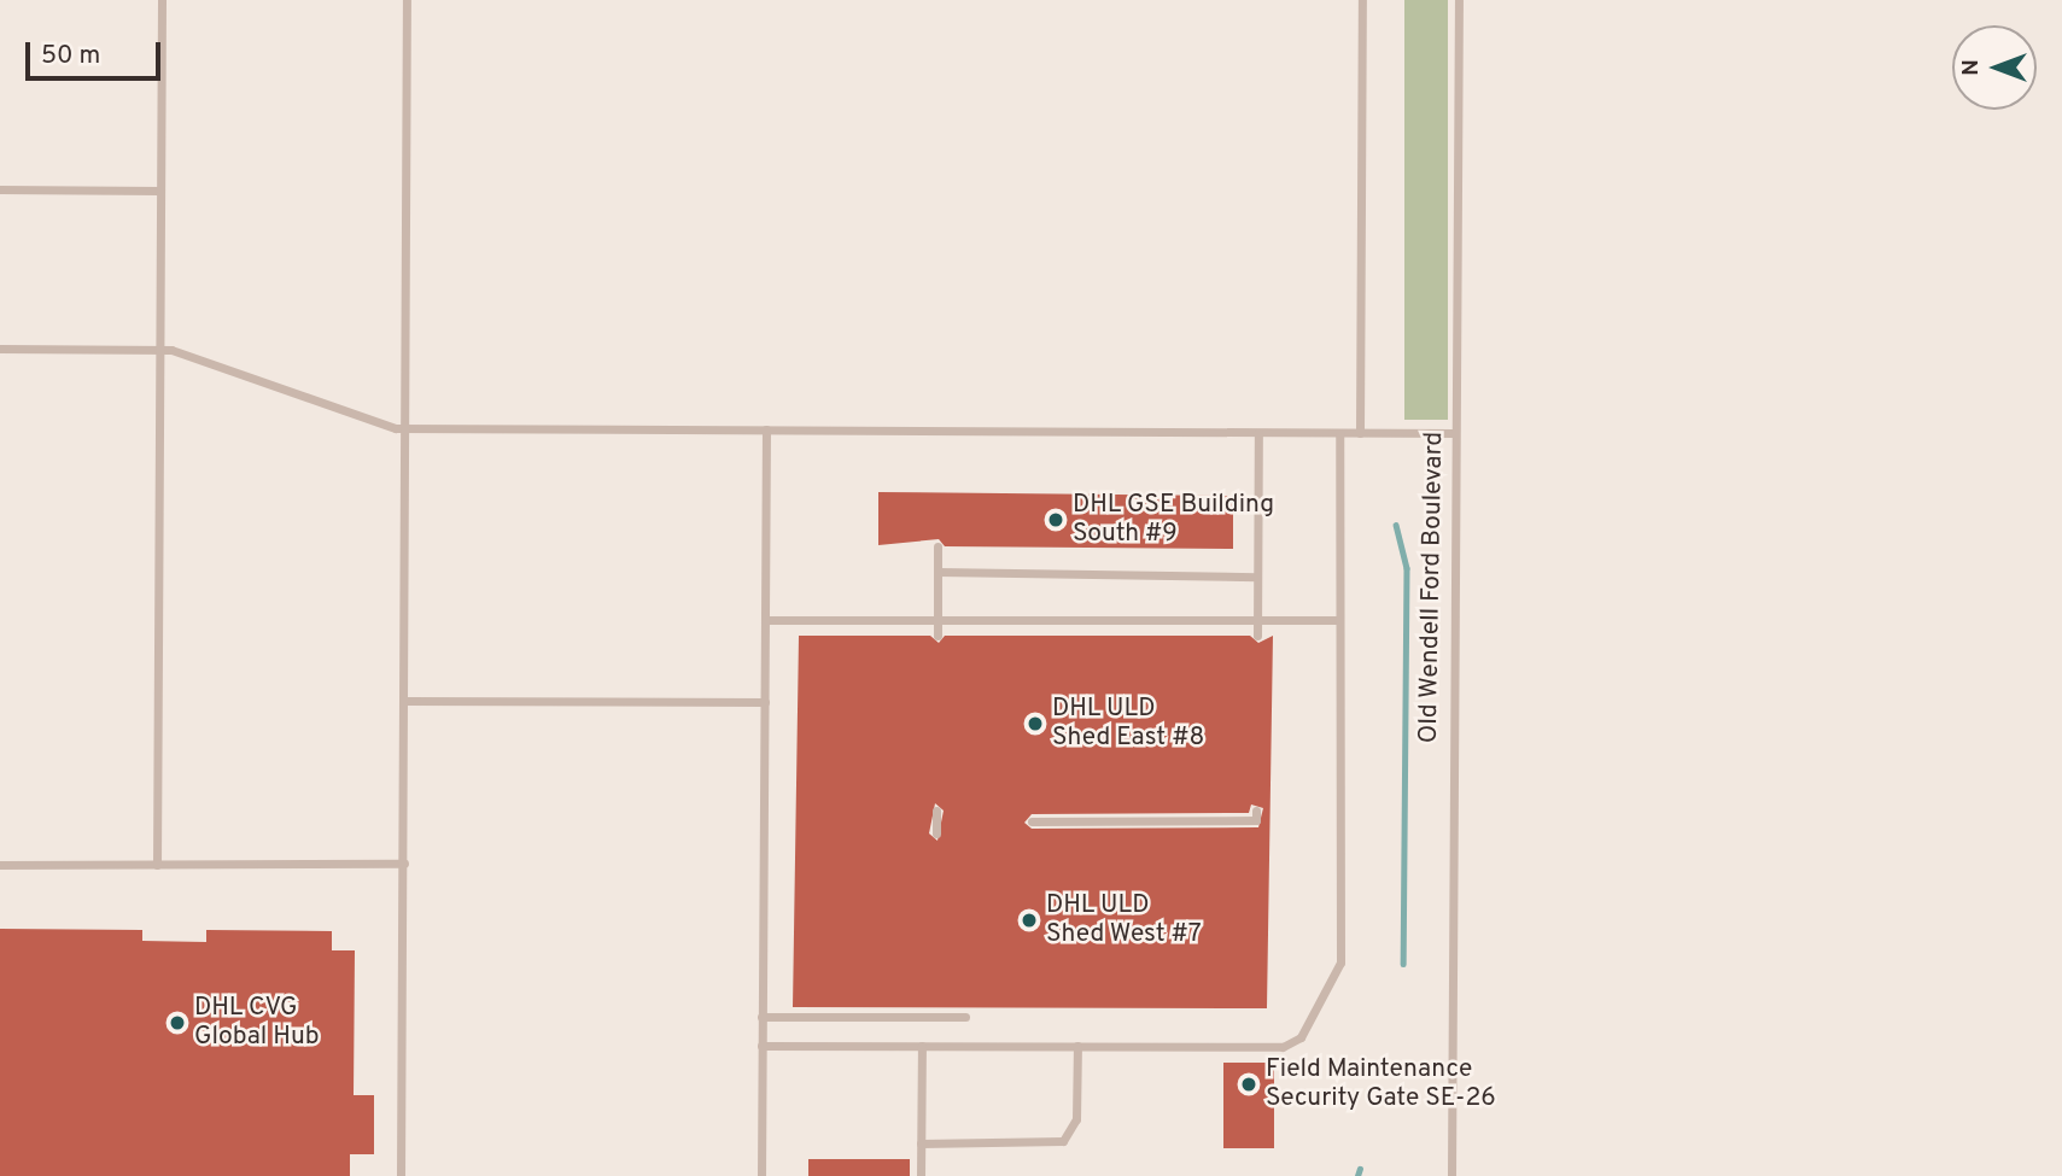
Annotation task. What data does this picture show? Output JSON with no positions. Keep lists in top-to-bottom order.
{
  "streets": {
    "lane": ["Old Wendell Ford Boulevard"]
  },
  "places": [
    "DHL GSE Building South #9",
    "DHL ULD Shed East #8",
    "DHL ULD Shed West #7",
    "DHL CVG Global Hub",
    "Field Maintenance Security Gate SE-26"
  ],
  "scale_bar": "50 m",
  "north": "left"
}
